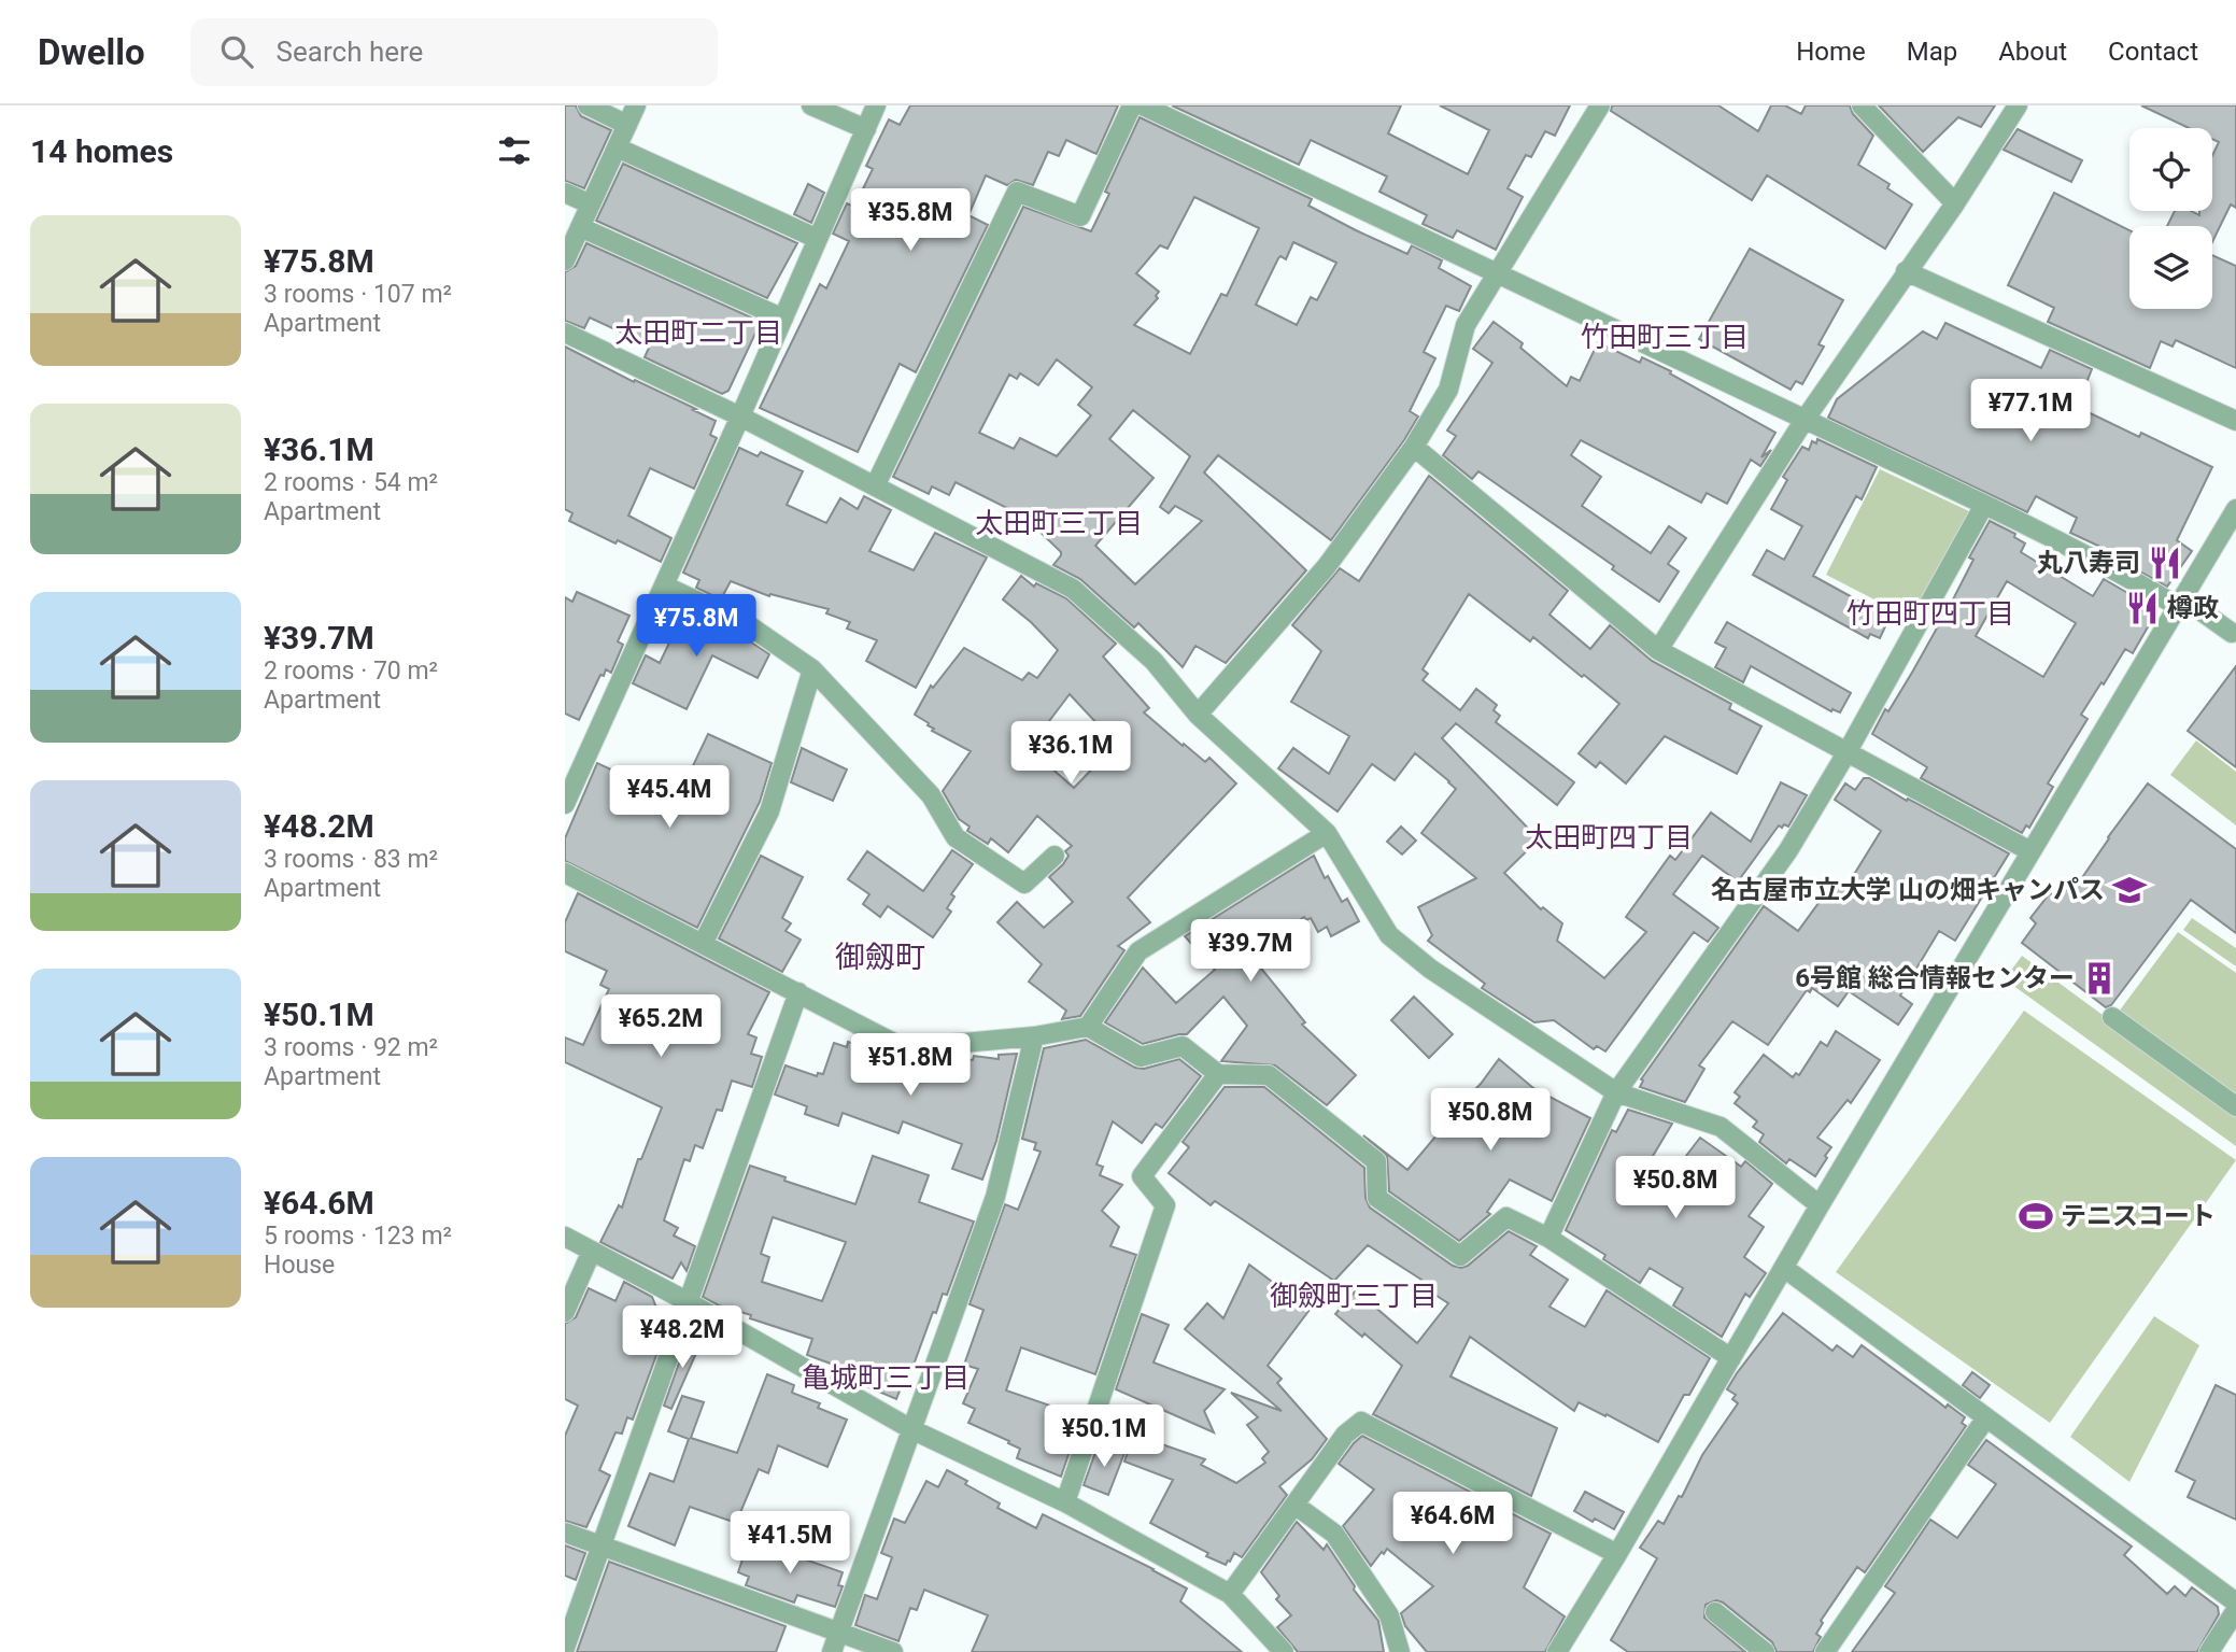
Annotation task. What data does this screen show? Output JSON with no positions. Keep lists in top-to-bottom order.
{
  "districts": [
    "太田町二丁目",
    "竹田町三丁目",
    "太田町三丁目",
    "竹田町四丁目",
    "太田町四丁目",
    "御劔町",
    "御劔町三丁目",
    "亀城町三丁目"
  ],
  "places": {
    "restaurant": ["丸八寿司", "樽政"],
    "school or university": ["名古屋市立大学 山の畑キャンパス"],
    "building": ["6号館 総合情報センター"],
    "sports": ["テニスコート"]
  },
  "page": {
    "header": "Dwello",
    "search": "Search here",
    "nav": [
      "Home",
      "Map",
      "About",
      "Contact"
    ],
    "heading": "14 homes",
    "price": [
      "¥35.8M",
      "¥77.1M",
      "¥75.8M",
      "¥36.1M",
      "¥45.4M",
      "¥39.7M",
      "¥65.2M",
      "¥51.8M",
      "¥50.8M",
      "¥50.8M",
      "¥48.2M",
      "¥50.1M",
      "¥64.6M",
      "¥41.5M"
    ],
    "list": [
      {
        "name": "¥75.8M",
        "note": "3 rooms · 107 m² · Apartment"
      },
      {
        "name": "¥36.1M",
        "note": "2 rooms · 54 m² · Apartment"
      },
      {
        "name": "¥39.7M",
        "note": "2 rooms · 70 m² · Apartment"
      },
      {
        "name": "¥48.2M",
        "note": "3 rooms · 83 m² · Apartment"
      },
      {
        "name": "¥50.1M",
        "note": "3 rooms · 92 m² · Apartment"
      },
      {
        "name": "¥64.6M",
        "note": "5 rooms · 123 m² · House"
      }
    ]
  }
}
